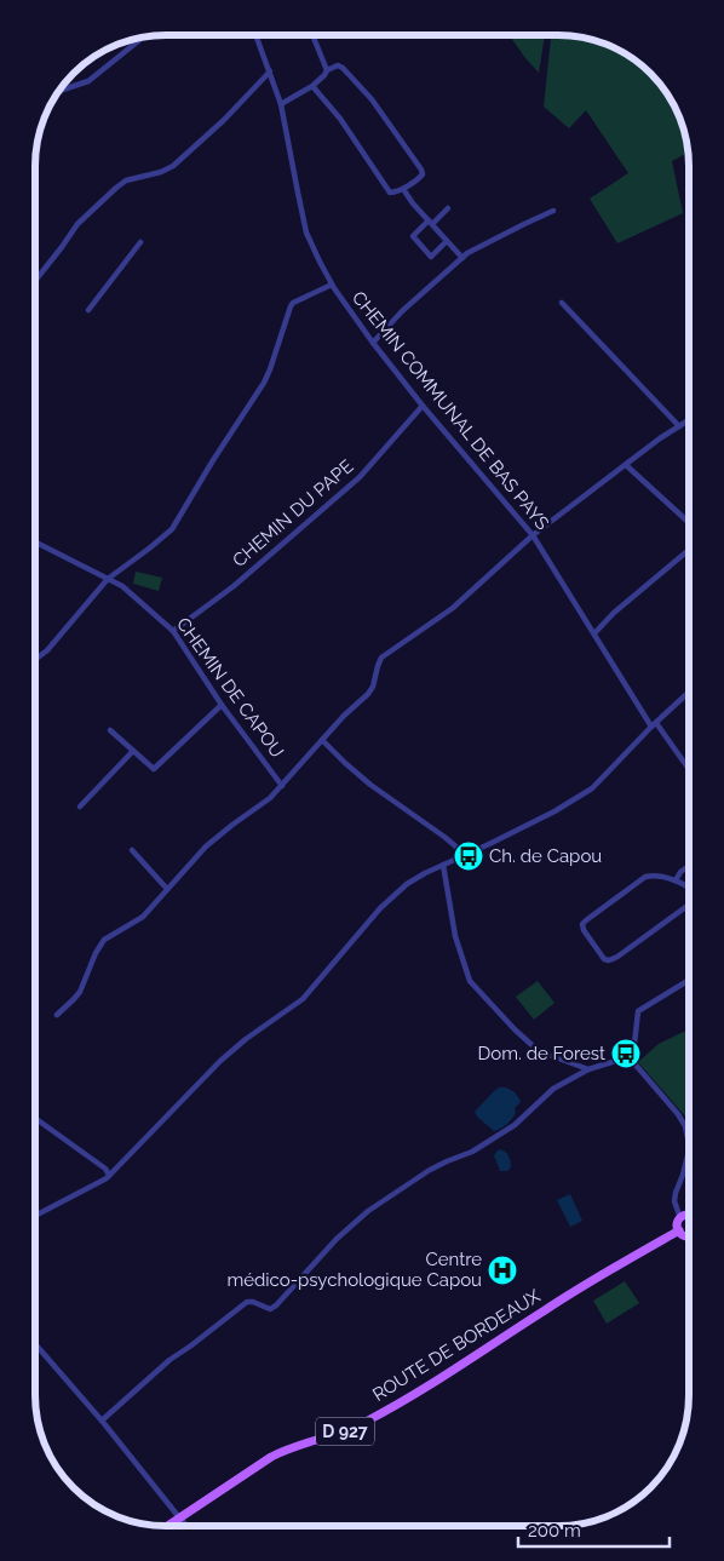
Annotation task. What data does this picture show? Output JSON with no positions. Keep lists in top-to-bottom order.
{
  "streets": {
    "main road": ["ROUTE DE BORDEAUX", "D 927"],
    "street": ["CHEMIN COMMUNAL DE BAS PAYS", "CHEMIN DU PAPE", "CHEMIN DE CAPOU"]
  },
  "crossings": [
    ["CHEMIN COMMUNAL DE BAS PAYS", "CHEMIN DU PAPE"],
    ["CHEMIN DU PAPE", "CHEMIN DE CAPOU"]
  ],
  "places": {
    "bus stop": ["Ch. de Capou", "Dom. de Forest"],
    "hospital": ["Centre médico-psychologique Capou"]
  },
  "scale_bar": "200 m"
}
